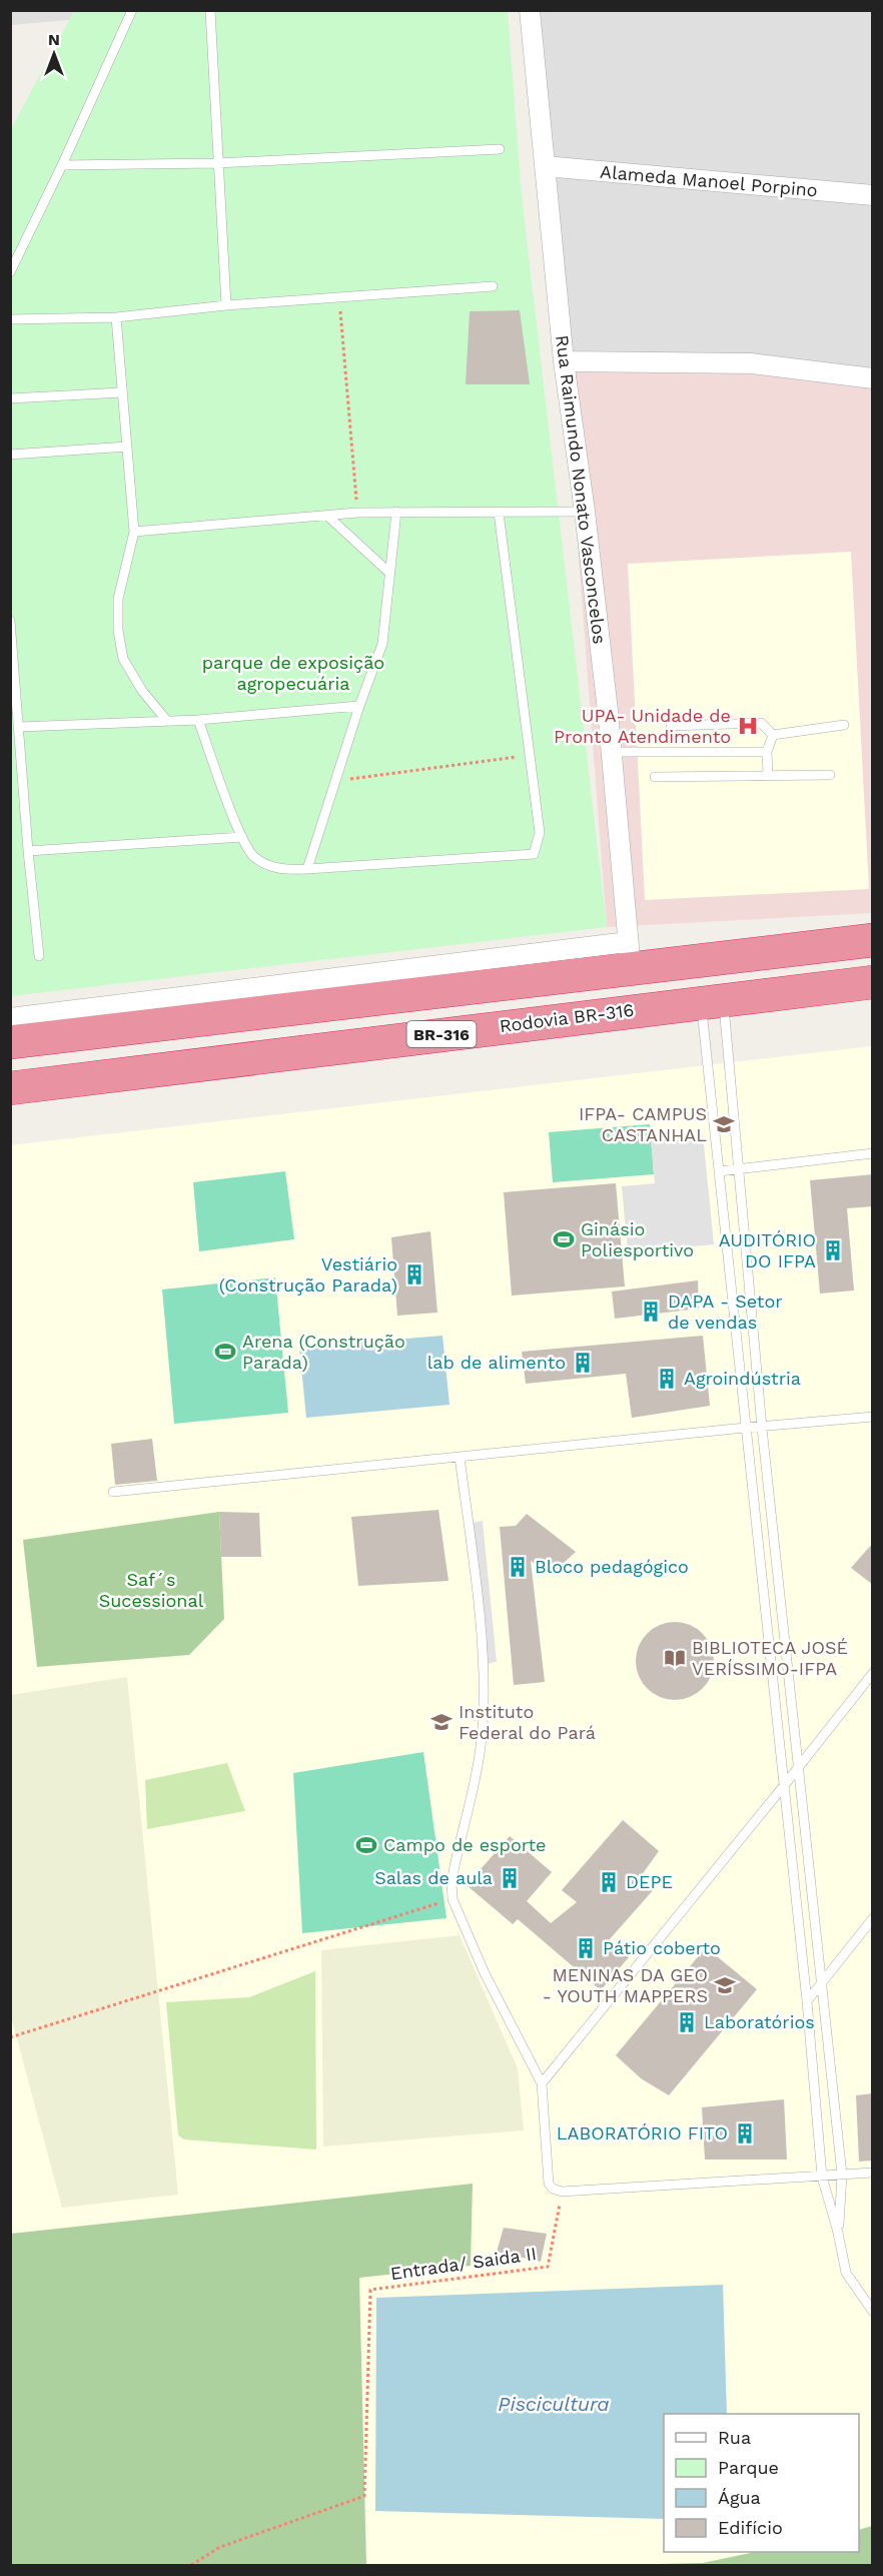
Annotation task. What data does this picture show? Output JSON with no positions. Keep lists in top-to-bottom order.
{
  "streets": {
    "highway": ["Rodovia BR-316", "BR-316"],
    "street": ["Alameda Manoel Porpino", "Rua Raimundo Nonato Vasconcelos"],
    "path": ["Entrada/ Saida II"]
  },
  "crossings": [
    ["Alameda Manoel Porpino", "Rua Raimundo Nonato Vasconcelos"],
    ["Rua Raimundo Nonato Vasconcelos", "BR-316"]
  ],
  "water": ["Piscicultura"],
  "parks": ["parque de exposição agropecuária", "Saf´s Sucessional"],
  "places": {
    "hospital": ["UPA- Unidade de Pronto Atendimento"],
    "school or university": ["IFPA- CAMPUS CASTANHAL", "Instituto Federal do Pará", "MENINAS DA GEO - YOUTH MAPPERS"],
    "sports": ["Ginásio Poliesportivo", "Arena (Construção Parada)", "Campo de esporte"],
    "building": [
      "AUDITÓRIO DO IFPA",
      "Vestiário (Construção Parada)",
      "DAPA - Setor de vendas",
      "lab de alimento",
      "Agroindústria",
      "Bloco pedagógico",
      "Salas de aula",
      "DEPE",
      "Pátio coberto",
      "Laboratórios",
      "LABORATÓRIO FITO"
    ],
    "library": ["BIBLIOTECA JOSÉ VERÍSSIMO-IFPA"]
  },
  "legend": [
    "Rua",
    "Parque",
    "Água",
    "Edifício"
  ],
  "north": "top"
}
